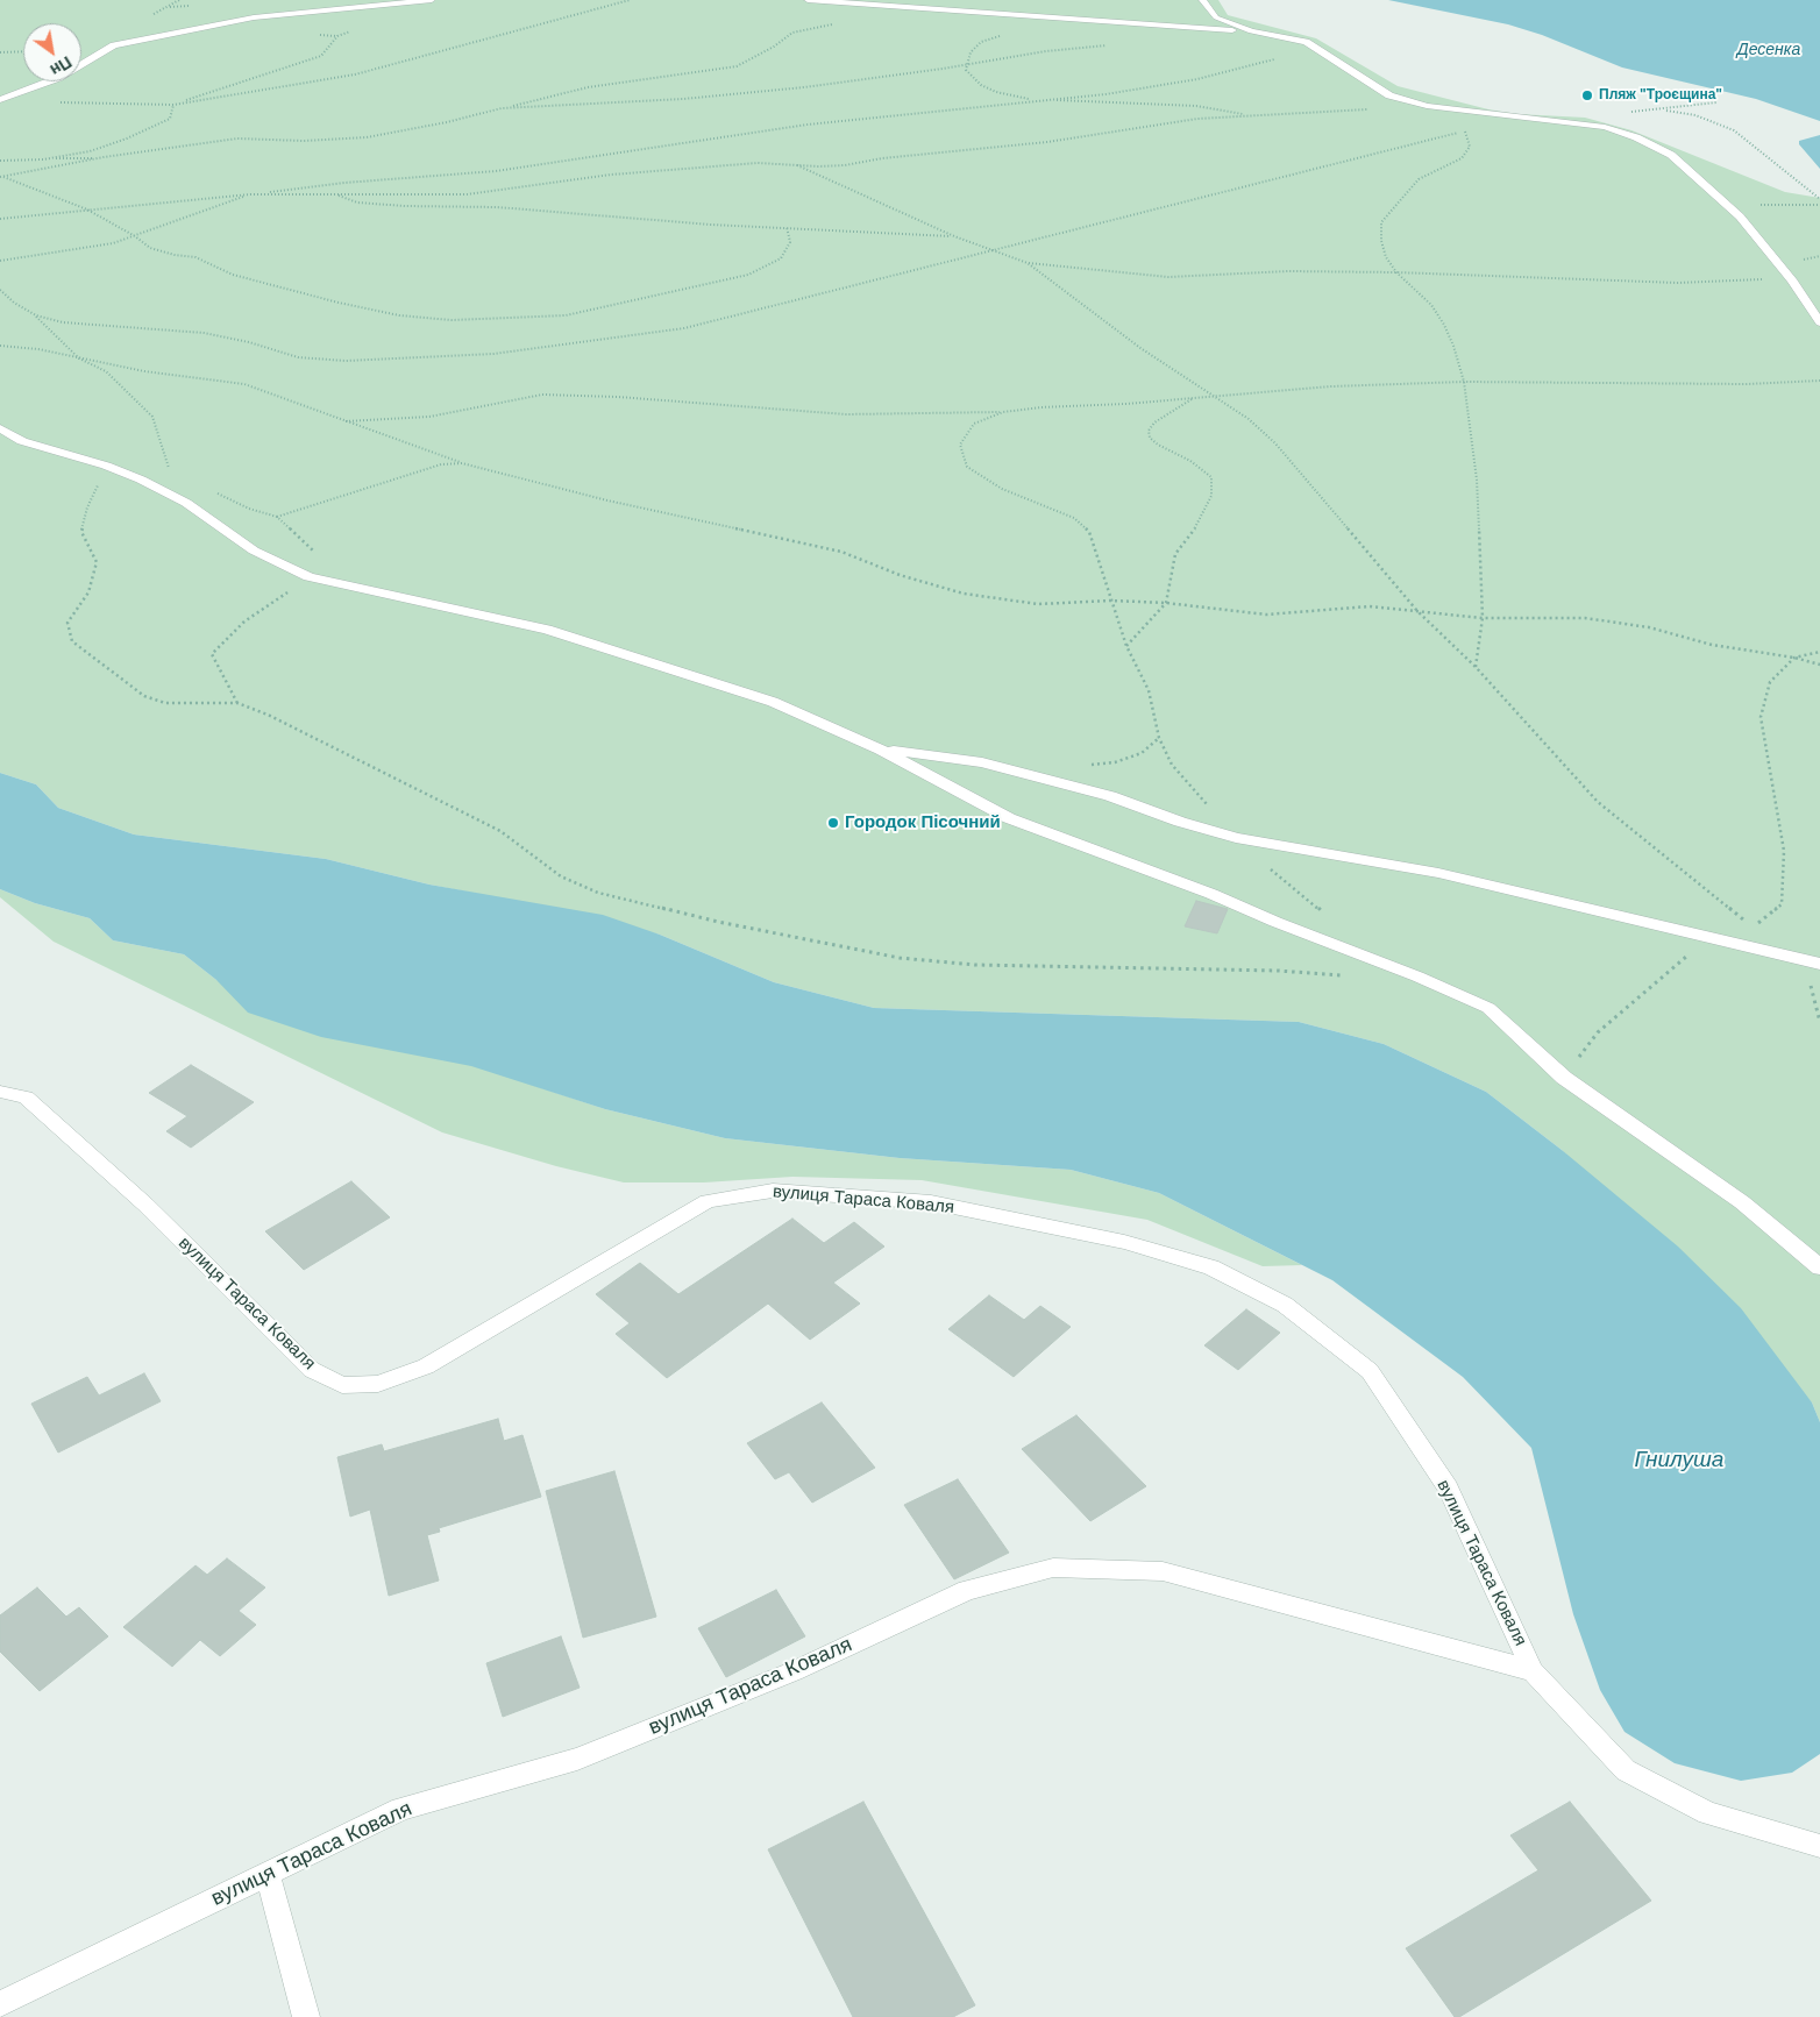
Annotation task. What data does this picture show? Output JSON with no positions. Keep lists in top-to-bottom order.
{
  "streets": {
    "street": ["вулиця Тараса Коваля"]
  },
  "water": ["Десенка", "Гнилуша"],
  "places": ["Пляж \"Троєщина\"", "Городок Пісочний"],
  "north": "bottom right"
}
